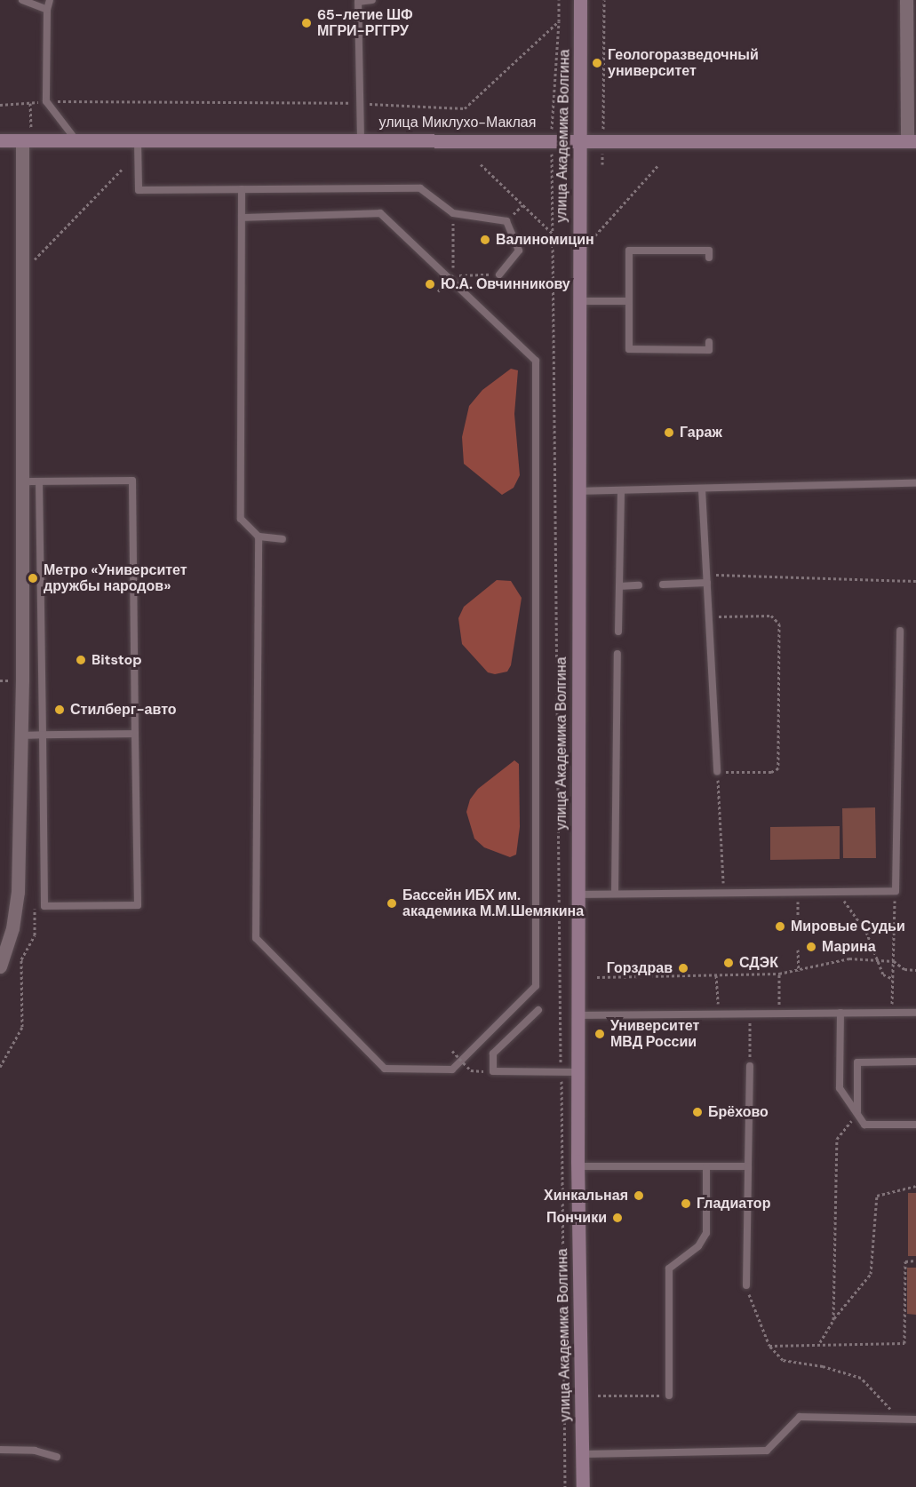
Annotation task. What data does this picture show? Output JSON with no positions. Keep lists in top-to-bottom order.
{
  "streets": {
    "street": ["улица Миклухо-Маклая", "улица Академика Волгина"]
  },
  "crossings": [
    ["улица Миклухо-Маклая", "улица Академика Волгина"]
  ],
  "places": [
    "65-летие ШФ МГРИ-РГГРУ",
    "Геологоразведочный университет",
    "Валиномицин",
    "Ю.А. Овчинникову",
    "Гараж",
    "Метро «Университет дружбы народов»",
    "Bitstop",
    "Стилберг-авто",
    "Бассейн ИБХ им. академика М.М.Шемякина",
    "Мировые Судьи",
    "Марина",
    "СДЭК",
    "Горздрав",
    "Университет МВД России",
    "Брёхово",
    "Хинкальная",
    "Гладиатор",
    "Пончики"
  ]
}
